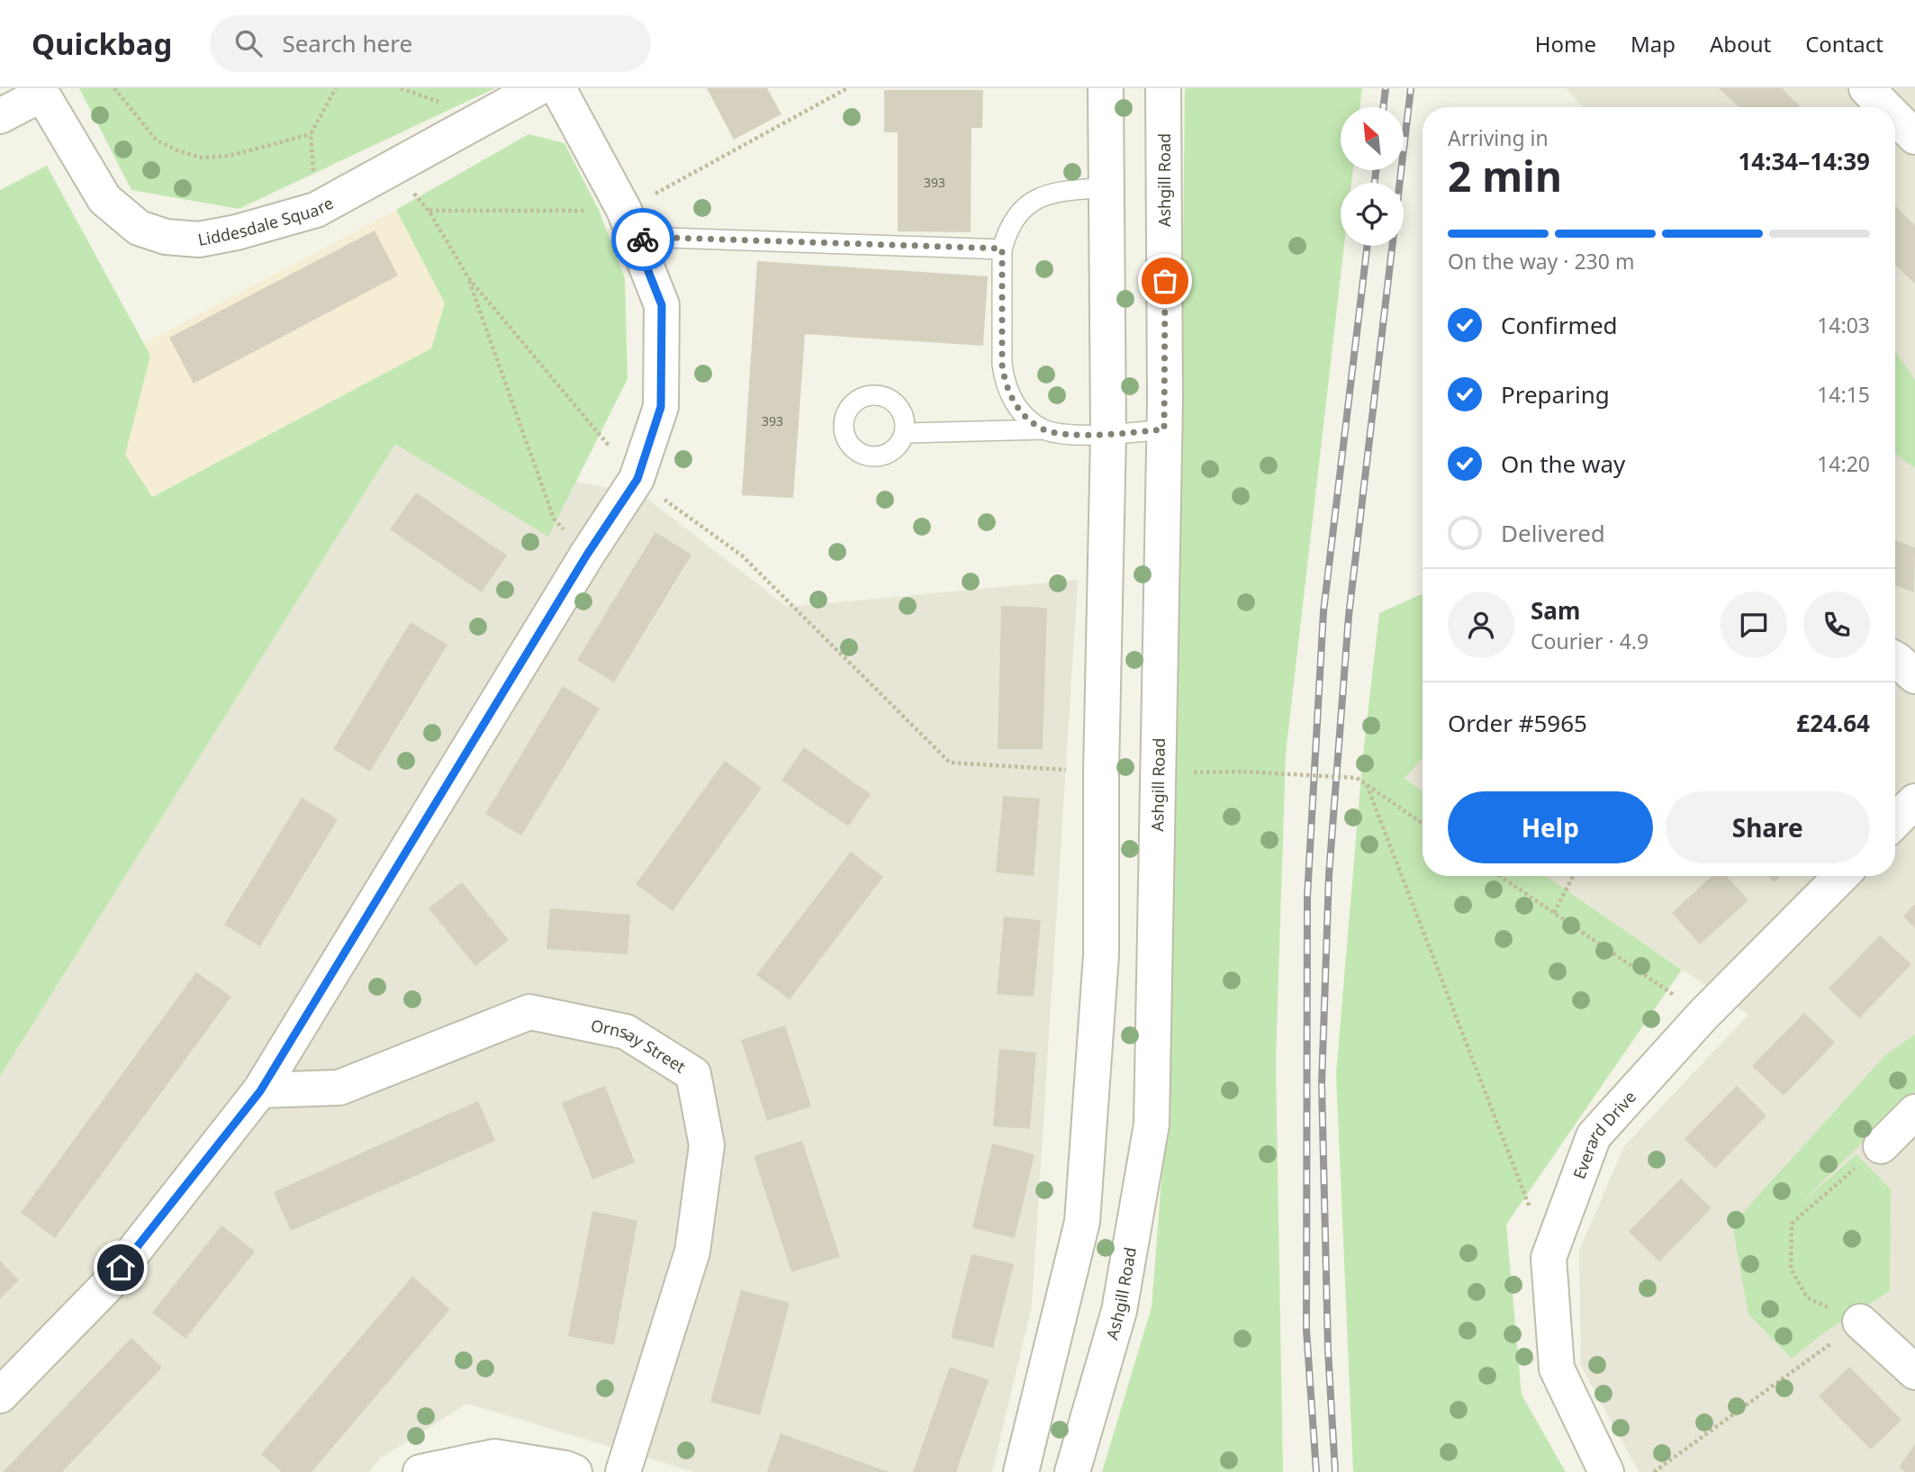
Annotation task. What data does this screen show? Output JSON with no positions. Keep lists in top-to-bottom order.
{
  "streets": {
    "street": [
      "Ashgill Road",
      "Liddesdale Square",
      "Ornsay Street",
      "Everard Drive"
    ]
  },
  "house_numbers": ["393", "393"],
  "north": "top left",
  "page": {
    "header": "Quickbag",
    "search": "Search here",
    "nav": [
      "Home",
      "Map",
      "About",
      "Contact"
    ],
    "heading": ["2 min", "Arriving in", "14:34–14:39"],
    "panel": [
      "Sam",
      "Courier · 4.9",
      "Order #5965",
      "£24.64"
    ],
    "bar": "On the way · 230 m",
    "list": [
      ["Confirmed", "14:03"],
      ["Preparing", "14:15"],
      ["On the way", "14:20"],
      "Delivered"
    ],
    "buttons": ["Help", "Share"]
  }
}
